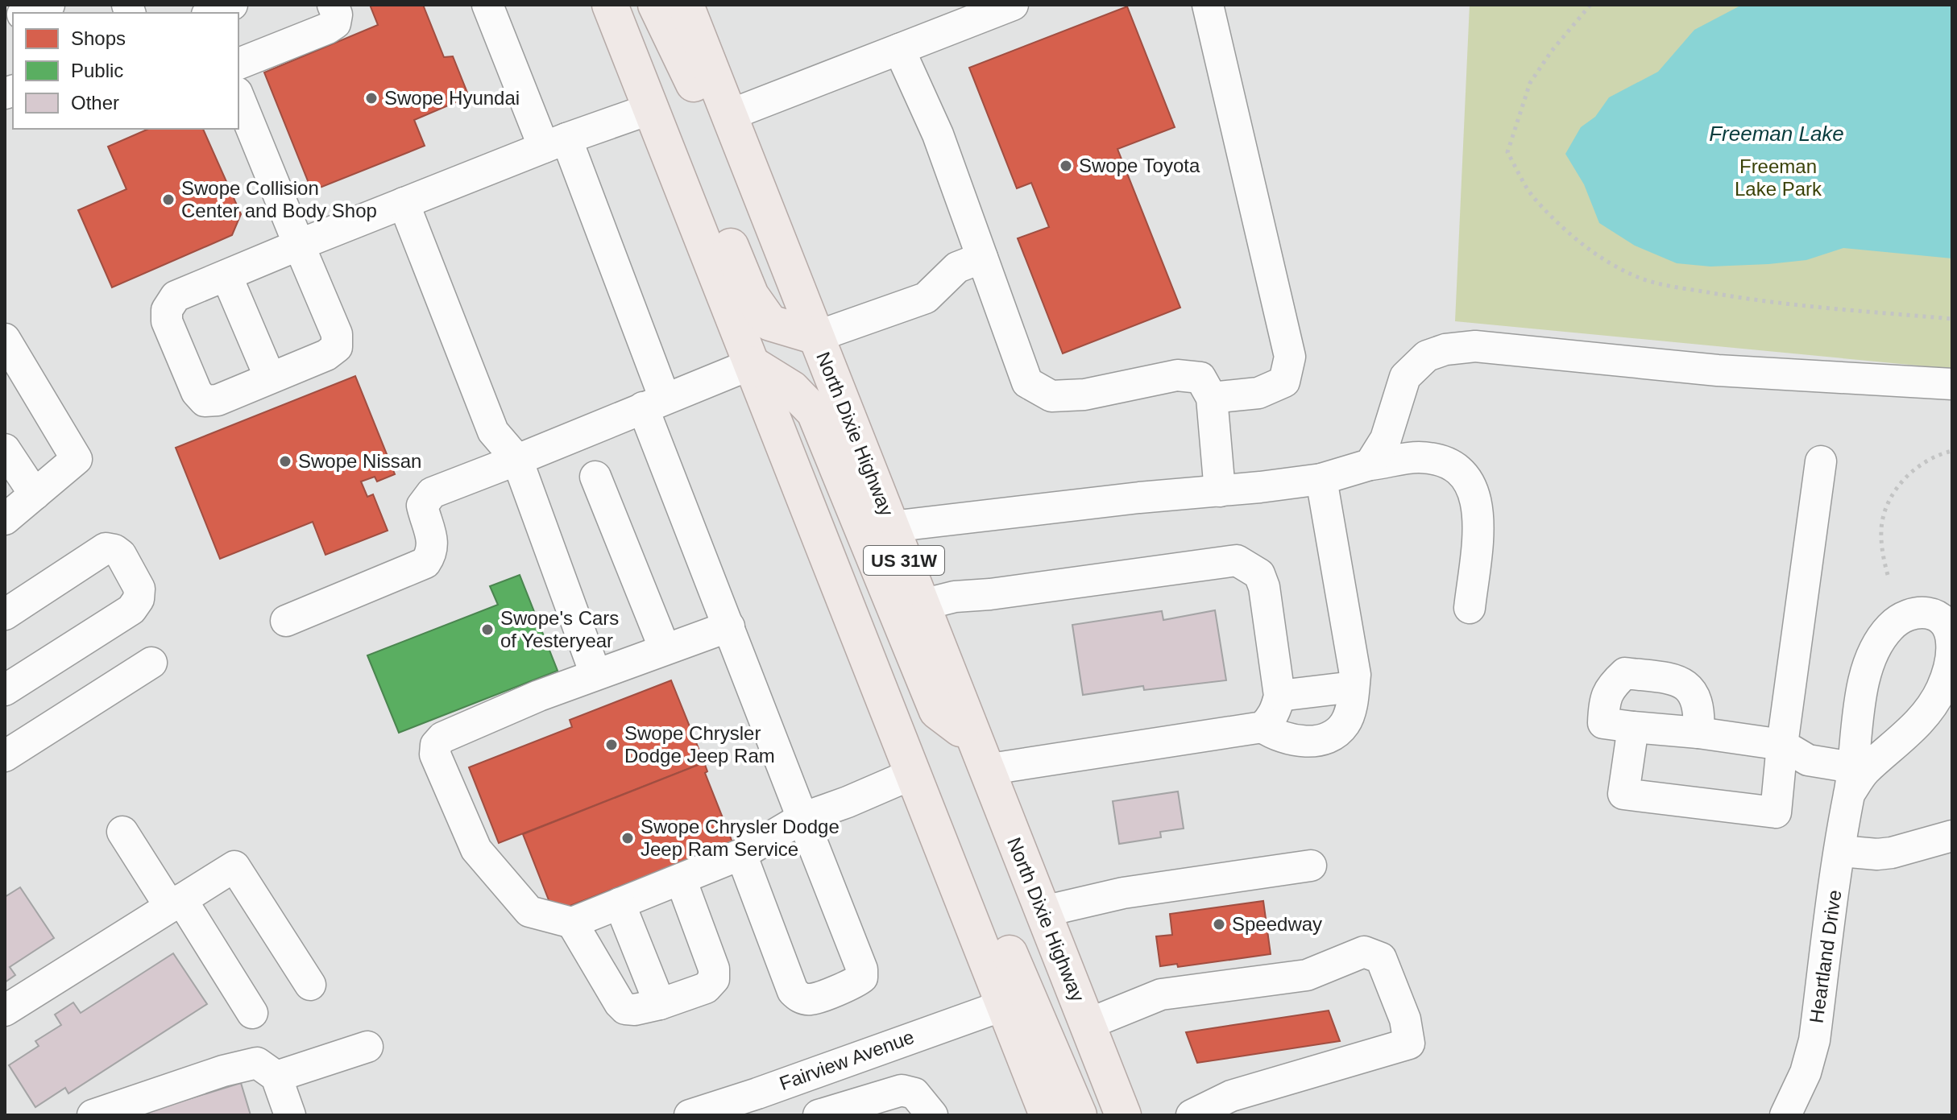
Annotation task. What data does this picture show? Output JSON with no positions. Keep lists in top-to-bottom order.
{
  "streets": {
    "main road": ["North Dixie Highway", "US 31W"],
    "street": ["Heartland Drive", "Fairview Avenue"]
  },
  "crossings": [
    ["US 31W", "Fairview Avenue"]
  ],
  "water": ["Freeman Lake"],
  "parks": ["Freeman Lake Park"],
  "places": [
    "Swope Hyundai",
    "Swope Toyota",
    "Swope Collision Center and Body Shop",
    "Swope Nissan",
    "Swope's Cars of Yesteryear",
    "Swope Chrysler Dodge Jeep Ram",
    "Swope Chrysler Dodge Jeep Ram Service",
    "Speedway"
  ],
  "legend": ["Shops", "Public", "Other"]
}
